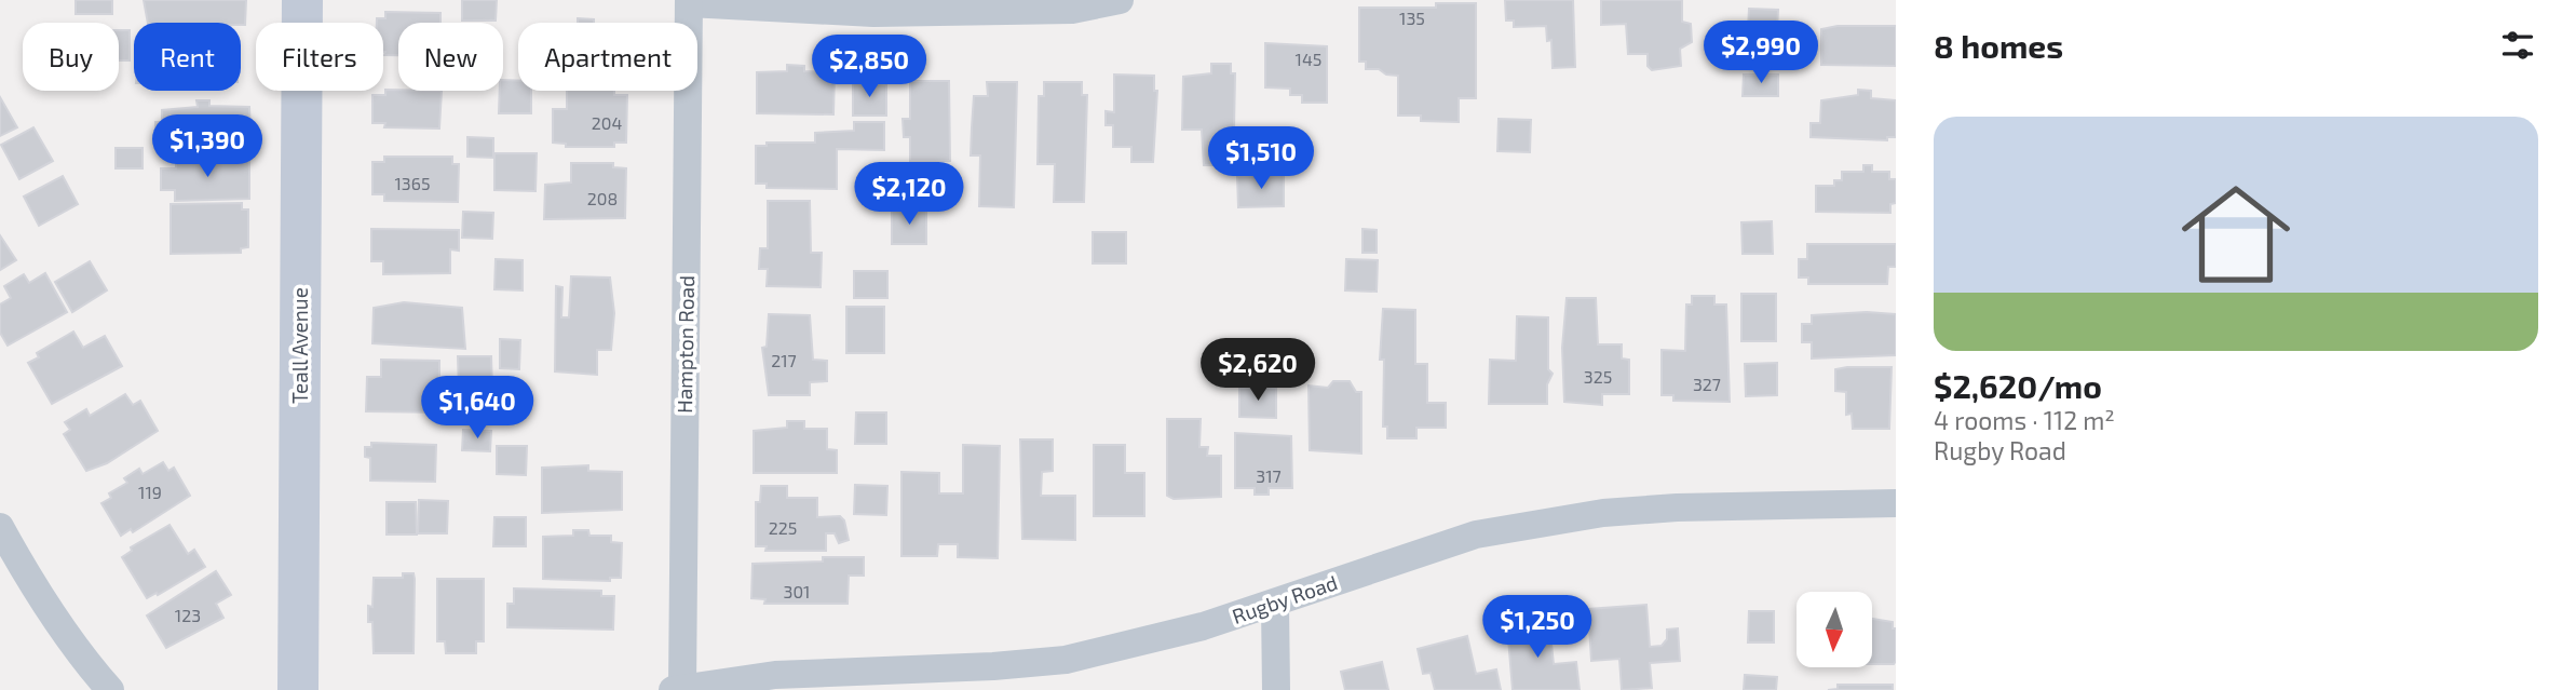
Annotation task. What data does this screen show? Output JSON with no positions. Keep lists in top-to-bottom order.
{
  "streets": {
    "street": ["Hampton Road", "Teall Avenue", "Rugby Road"]
  },
  "crossings": [
    ["Hampton Road", "Rugby Road"]
  ],
  "house_numbers": [
    "135",
    "145",
    "204",
    "1365",
    "208",
    "217",
    "325",
    "327",
    "317",
    "119",
    "225",
    "301",
    "123"
  ],
  "north": "bottom",
  "page": {
    "heading": "8 homes",
    "price": [
      "$2,990",
      "$2,850",
      "$1,390",
      "$1,510",
      "$2,120",
      "$2,620",
      "$1,640",
      "$1,250"
    ],
    "chip": [
      "Buy",
      "Rent",
      "Filters",
      "New",
      "Apartment"
    ],
    "list": [
      {
        "name": "$2,620/mo",
        "note": "4 rooms · 112 m² · Rugby Road"
      }
    ]
  }
}
